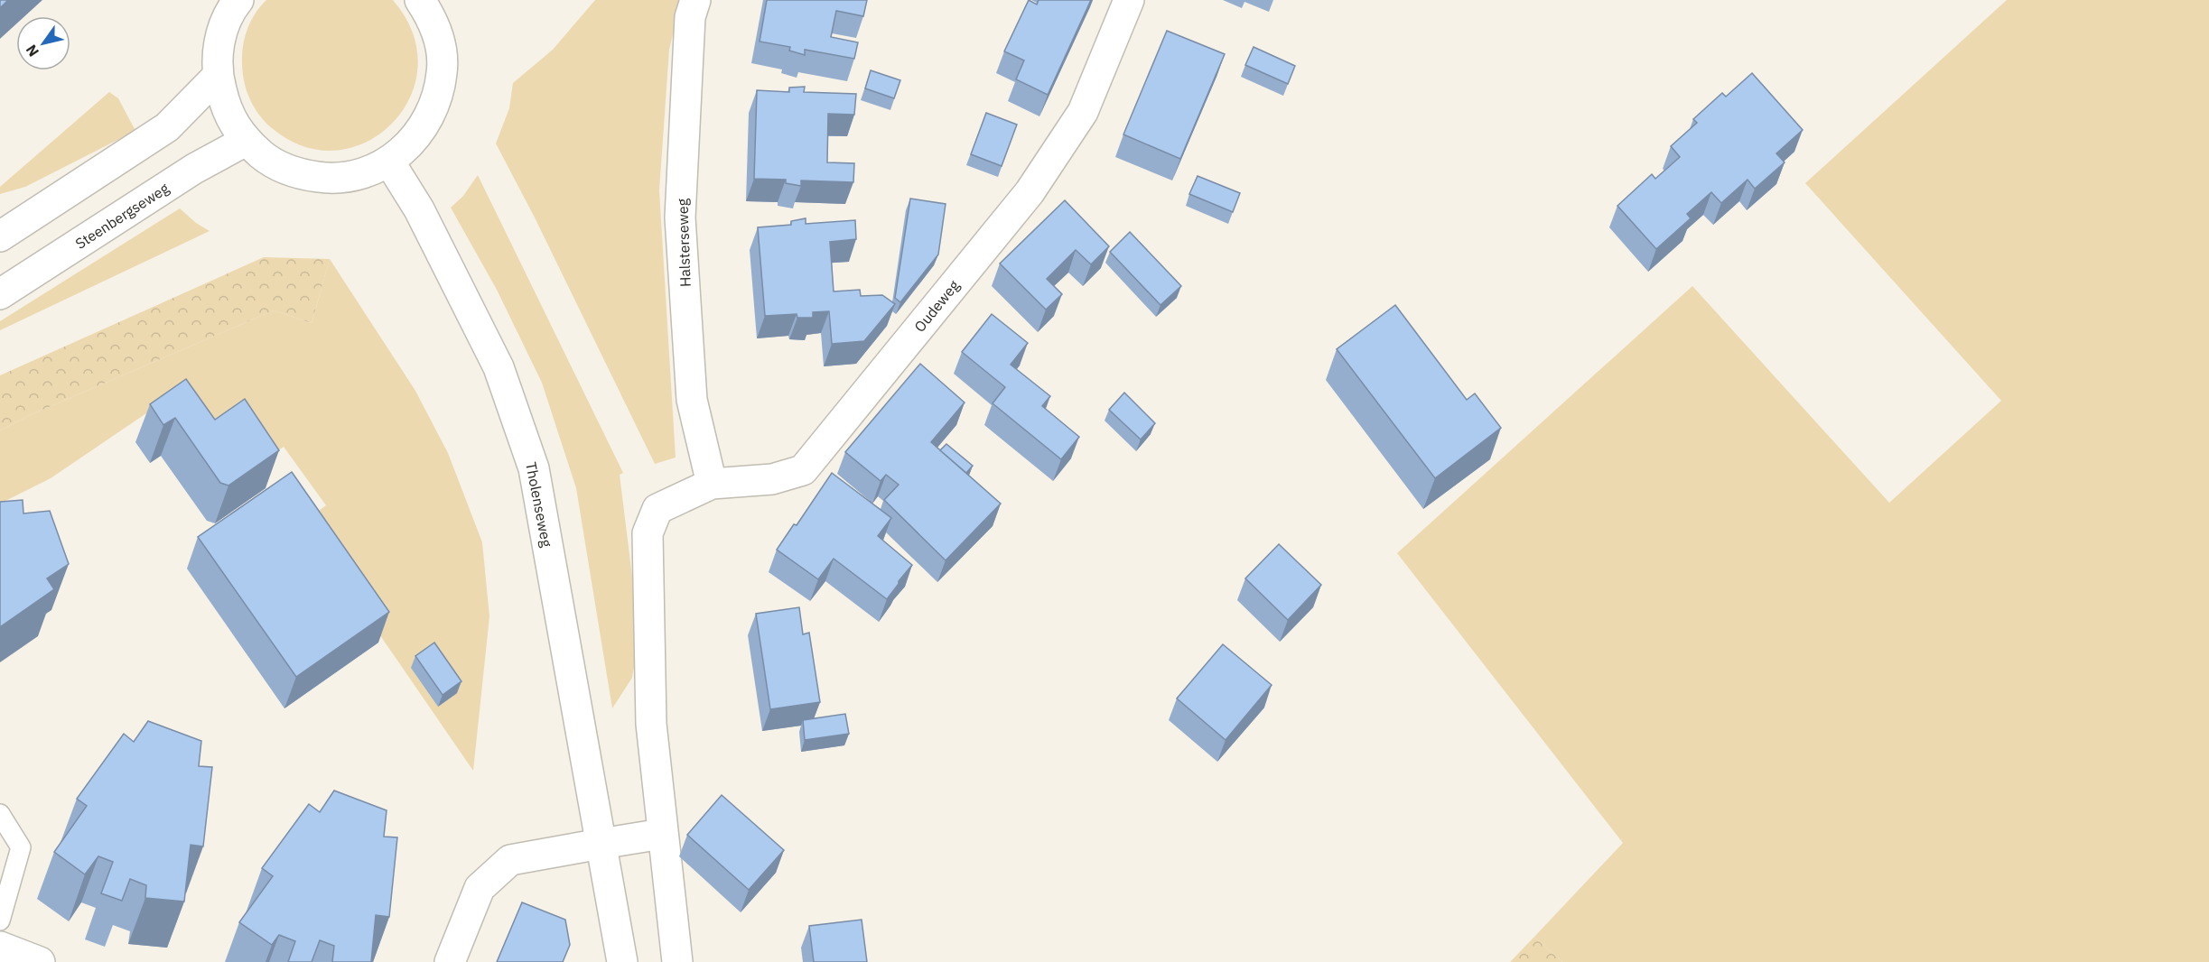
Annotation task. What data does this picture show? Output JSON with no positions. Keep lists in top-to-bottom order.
{
  "streets": {
    "street": [
      "Steenbergseweg",
      "Halsterseweg",
      "Oudeweg",
      "Tholenseweg"
    ]
  },
  "crossings": [
    ["Halsterseweg", "Oudeweg"]
  ],
  "north": "bottom left"
}
